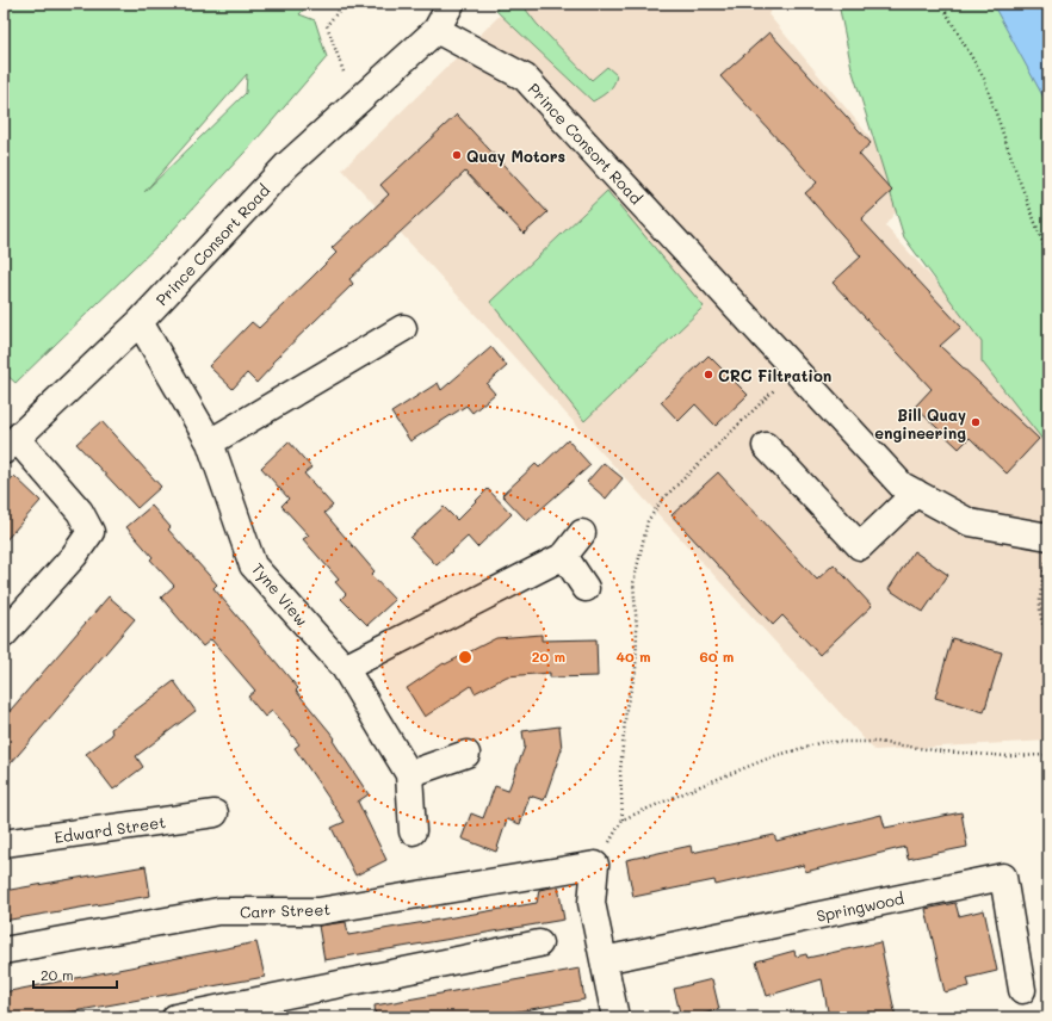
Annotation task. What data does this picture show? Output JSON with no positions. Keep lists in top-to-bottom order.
{
  "streets": {
    "street": [
      "Prince Consort Road",
      "Tyne View",
      "Edward Street",
      "Springwood",
      "Carr Street"
    ]
  },
  "crossings": [
    ["Prince Consort Road", "Tyne View"]
  ],
  "places": ["Quay Motors", "CRC Filtration", "Bill Quay engineering"],
  "scale_bar": "20 m",
  "rings": ["20 m", "40 m", "60 m"]
}
